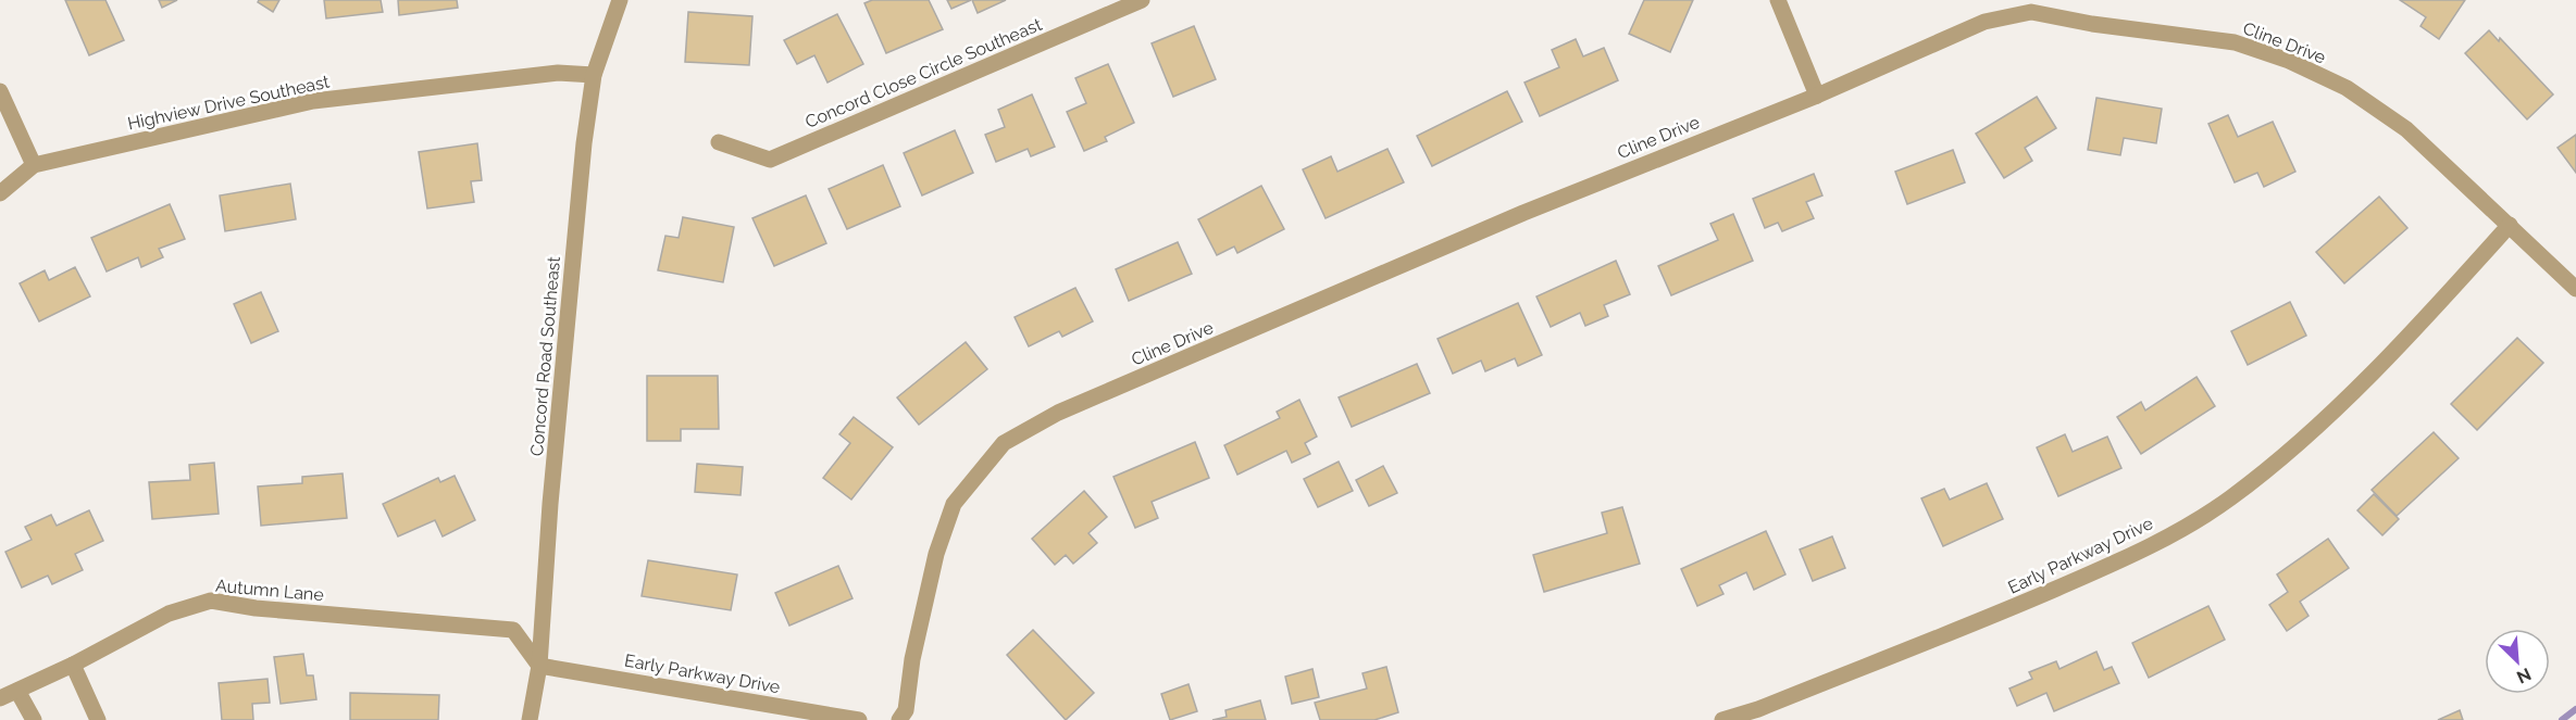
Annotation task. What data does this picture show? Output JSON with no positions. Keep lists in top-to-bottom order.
{
  "streets": {
    "street": [
      "Cline Drive",
      "Concord Close Circle Southeast",
      "Highview Drive Southeast",
      "Concord Road Southeast",
      "Early Parkway Drive",
      "Autumn Lane"
    ]
  },
  "crossings": [
    ["Cline Drive", "Early Parkway Drive"],
    ["Highview Drive Southeast", "Concord Road Southeast"],
    ["Concord Road Southeast", "Early Parkway Drive"],
    ["Concord Road Southeast", "Autumn Lane"],
    ["Early Parkway Drive", "Autumn Lane"]
  ],
  "north": "bottom right"
}
